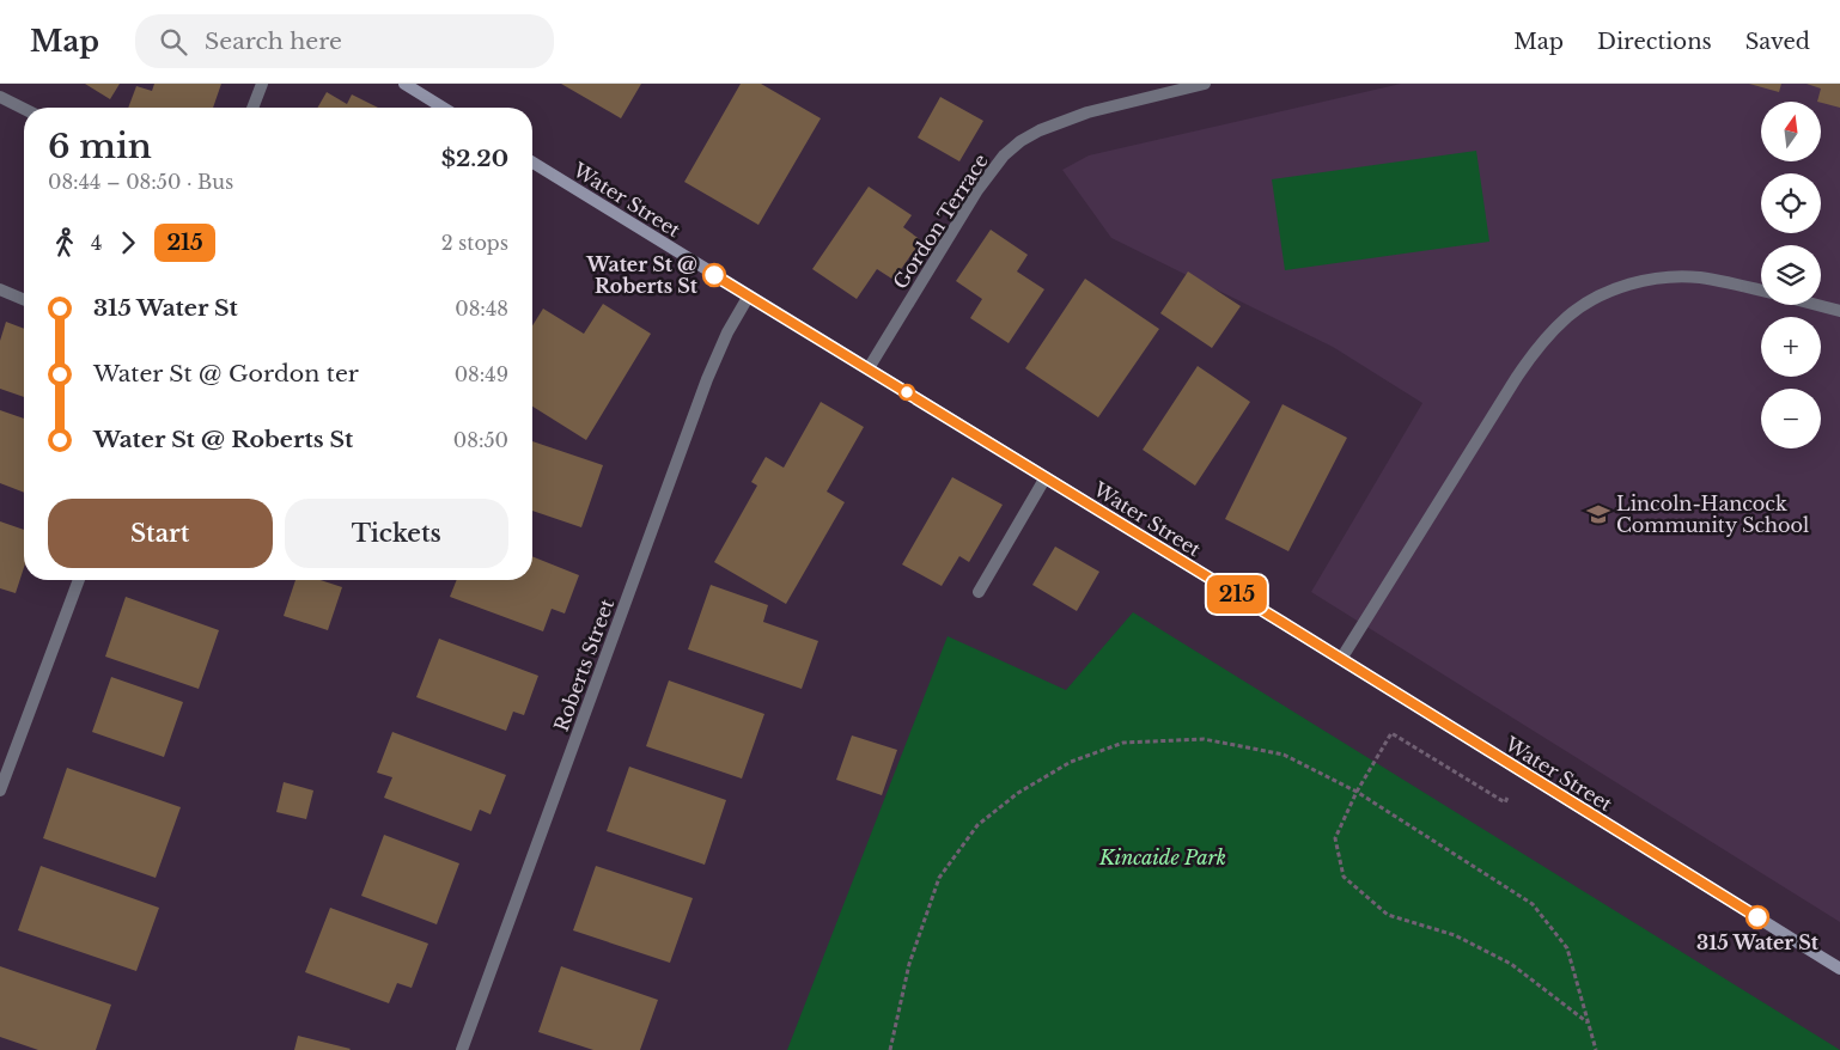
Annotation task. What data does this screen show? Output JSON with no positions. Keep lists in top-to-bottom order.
{
  "streets": {
    "main road": ["Water Street"],
    "street": ["Gordon Terrace", "Roberts Street"]
  },
  "crossings": [
    ["Water Street", "Gordon Terrace"],
    ["Water Street", "Roberts Street"]
  ],
  "parks": ["Kincaide Park"],
  "places": {
    "other": ["Water St @ Roberts St", "315 Water St"],
    "school or university": ["Lincoln-Hancock Community School"]
  },
  "lines": ["bus line 215"],
  "north": "top",
  "page": {
    "header": "Map",
    "search": "Search here",
    "nav": ["Map", "Directions", "Saved"],
    "on_map": "215",
    "map_buttons": ["+", "−"],
    "heading": ["6 min", "08:44 – 08:50 · Bus", "$2.20"],
    "legs": ["4", "215", "2 stops"],
    "list": [
      {
        "name": "315 Water St",
        "value": "08:48"
      },
      {
        "name": "Water St @ Gordon ter",
        "value": "08:49"
      },
      {
        "name": "Water St @ Roberts St",
        "value": "08:50"
      }
    ],
    "buttons": ["Start", "Tickets"]
  }
}
